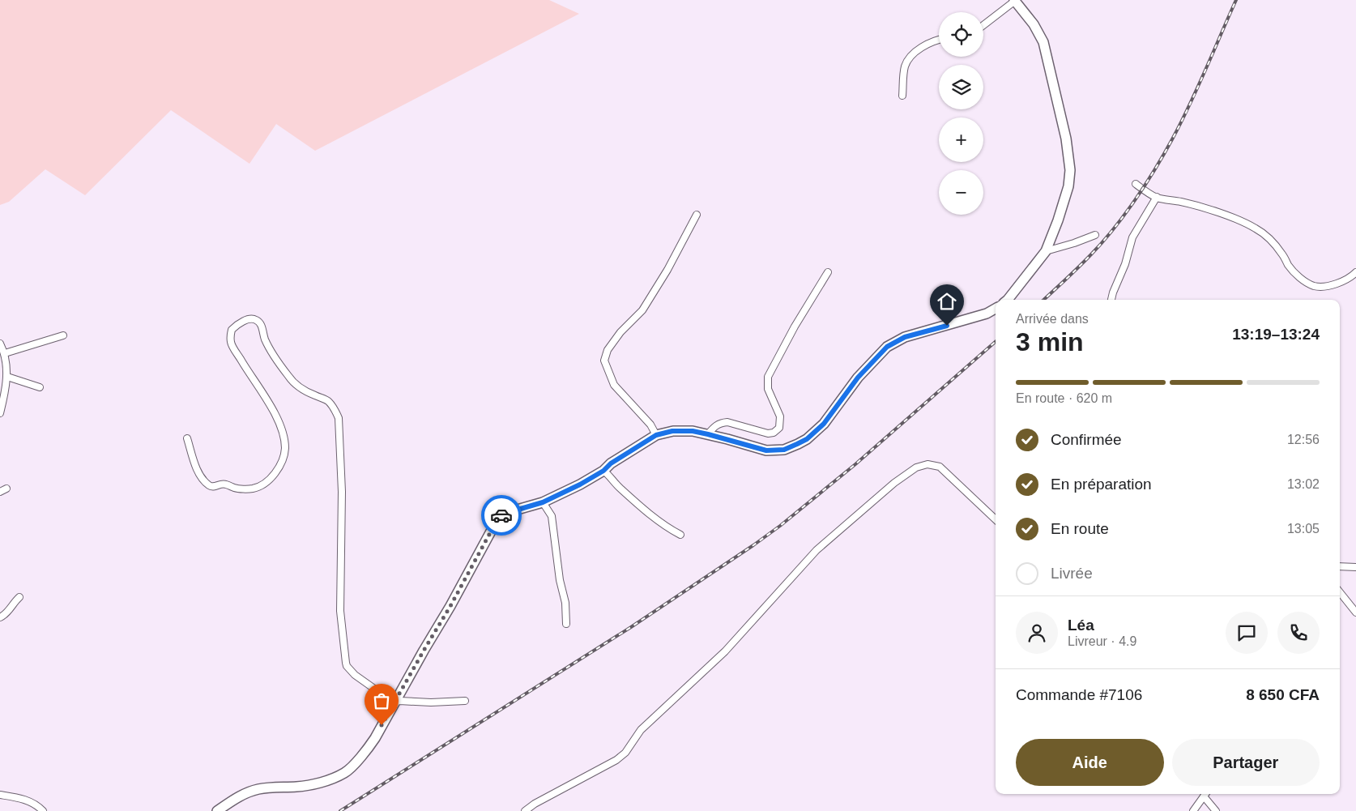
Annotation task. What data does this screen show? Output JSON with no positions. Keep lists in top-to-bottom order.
{
  "page": {
    "map_buttons": ["+", "−"],
    "heading": ["3 min", "Arrivée dans", "13:19–13:24"],
    "panel": [
      "Léa",
      "Livreur · 4.9",
      "Commande #7106",
      "8 650 CFA"
    ],
    "bar": "En route · 620 m",
    "list": [
      ["Confirmée", "12:56"],
      ["En préparation", "13:02"],
      ["En route", "13:05"],
      "Livrée"
    ],
    "buttons": ["Aide", "Partager"]
  }
}
